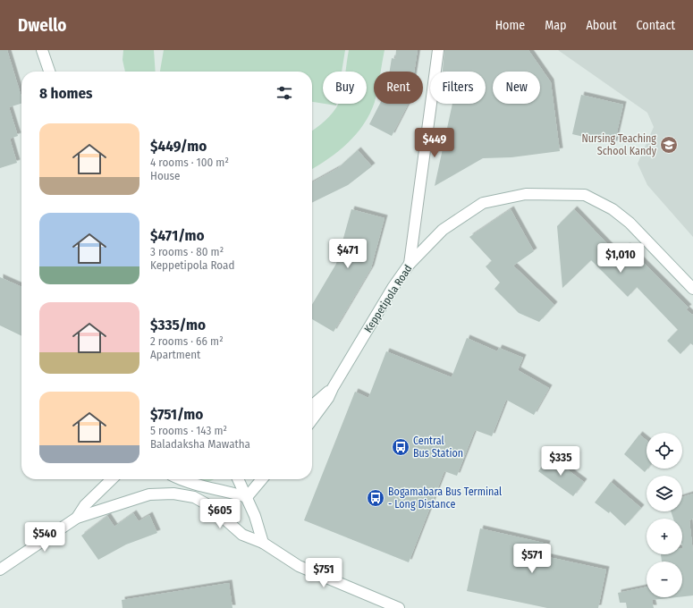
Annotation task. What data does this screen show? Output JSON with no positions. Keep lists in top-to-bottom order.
{
  "streets": {
    "street": ["Keppetipola Road"]
  },
  "places": {
    "school or university": ["Nursing Teaching School Kandy"],
    "bus stop": ["Central Bus Station", "Bogamabara Bus Terminal - Long Distance"]
  },
  "page": {
    "header": "Dwello",
    "nav": [
      "Home",
      "Map",
      "About",
      "Contact"
    ],
    "chip": [
      "Buy",
      "Rent",
      "Filters",
      "New"
    ],
    "heading": "8 homes",
    "list": [
      {
        "name": "$449/mo",
        "note": "4 rooms · 100 m² · House"
      },
      {
        "name": "$471/mo",
        "note": "3 rooms · 80 m² · Keppetipola Road"
      },
      {
        "name": "$335/mo",
        "note": "2 rooms · 66 m² · Apartment"
      },
      {
        "name": "$751/mo",
        "note": "5 rooms · 143 m² · Baladaksha Mawatha"
      }
    ],
    "price": [
      "$449",
      "$471",
      "$1,010",
      "$335",
      "$605",
      "$540",
      "$571",
      "$751"
    ],
    "map_buttons": ["+", "−"]
  }
}
